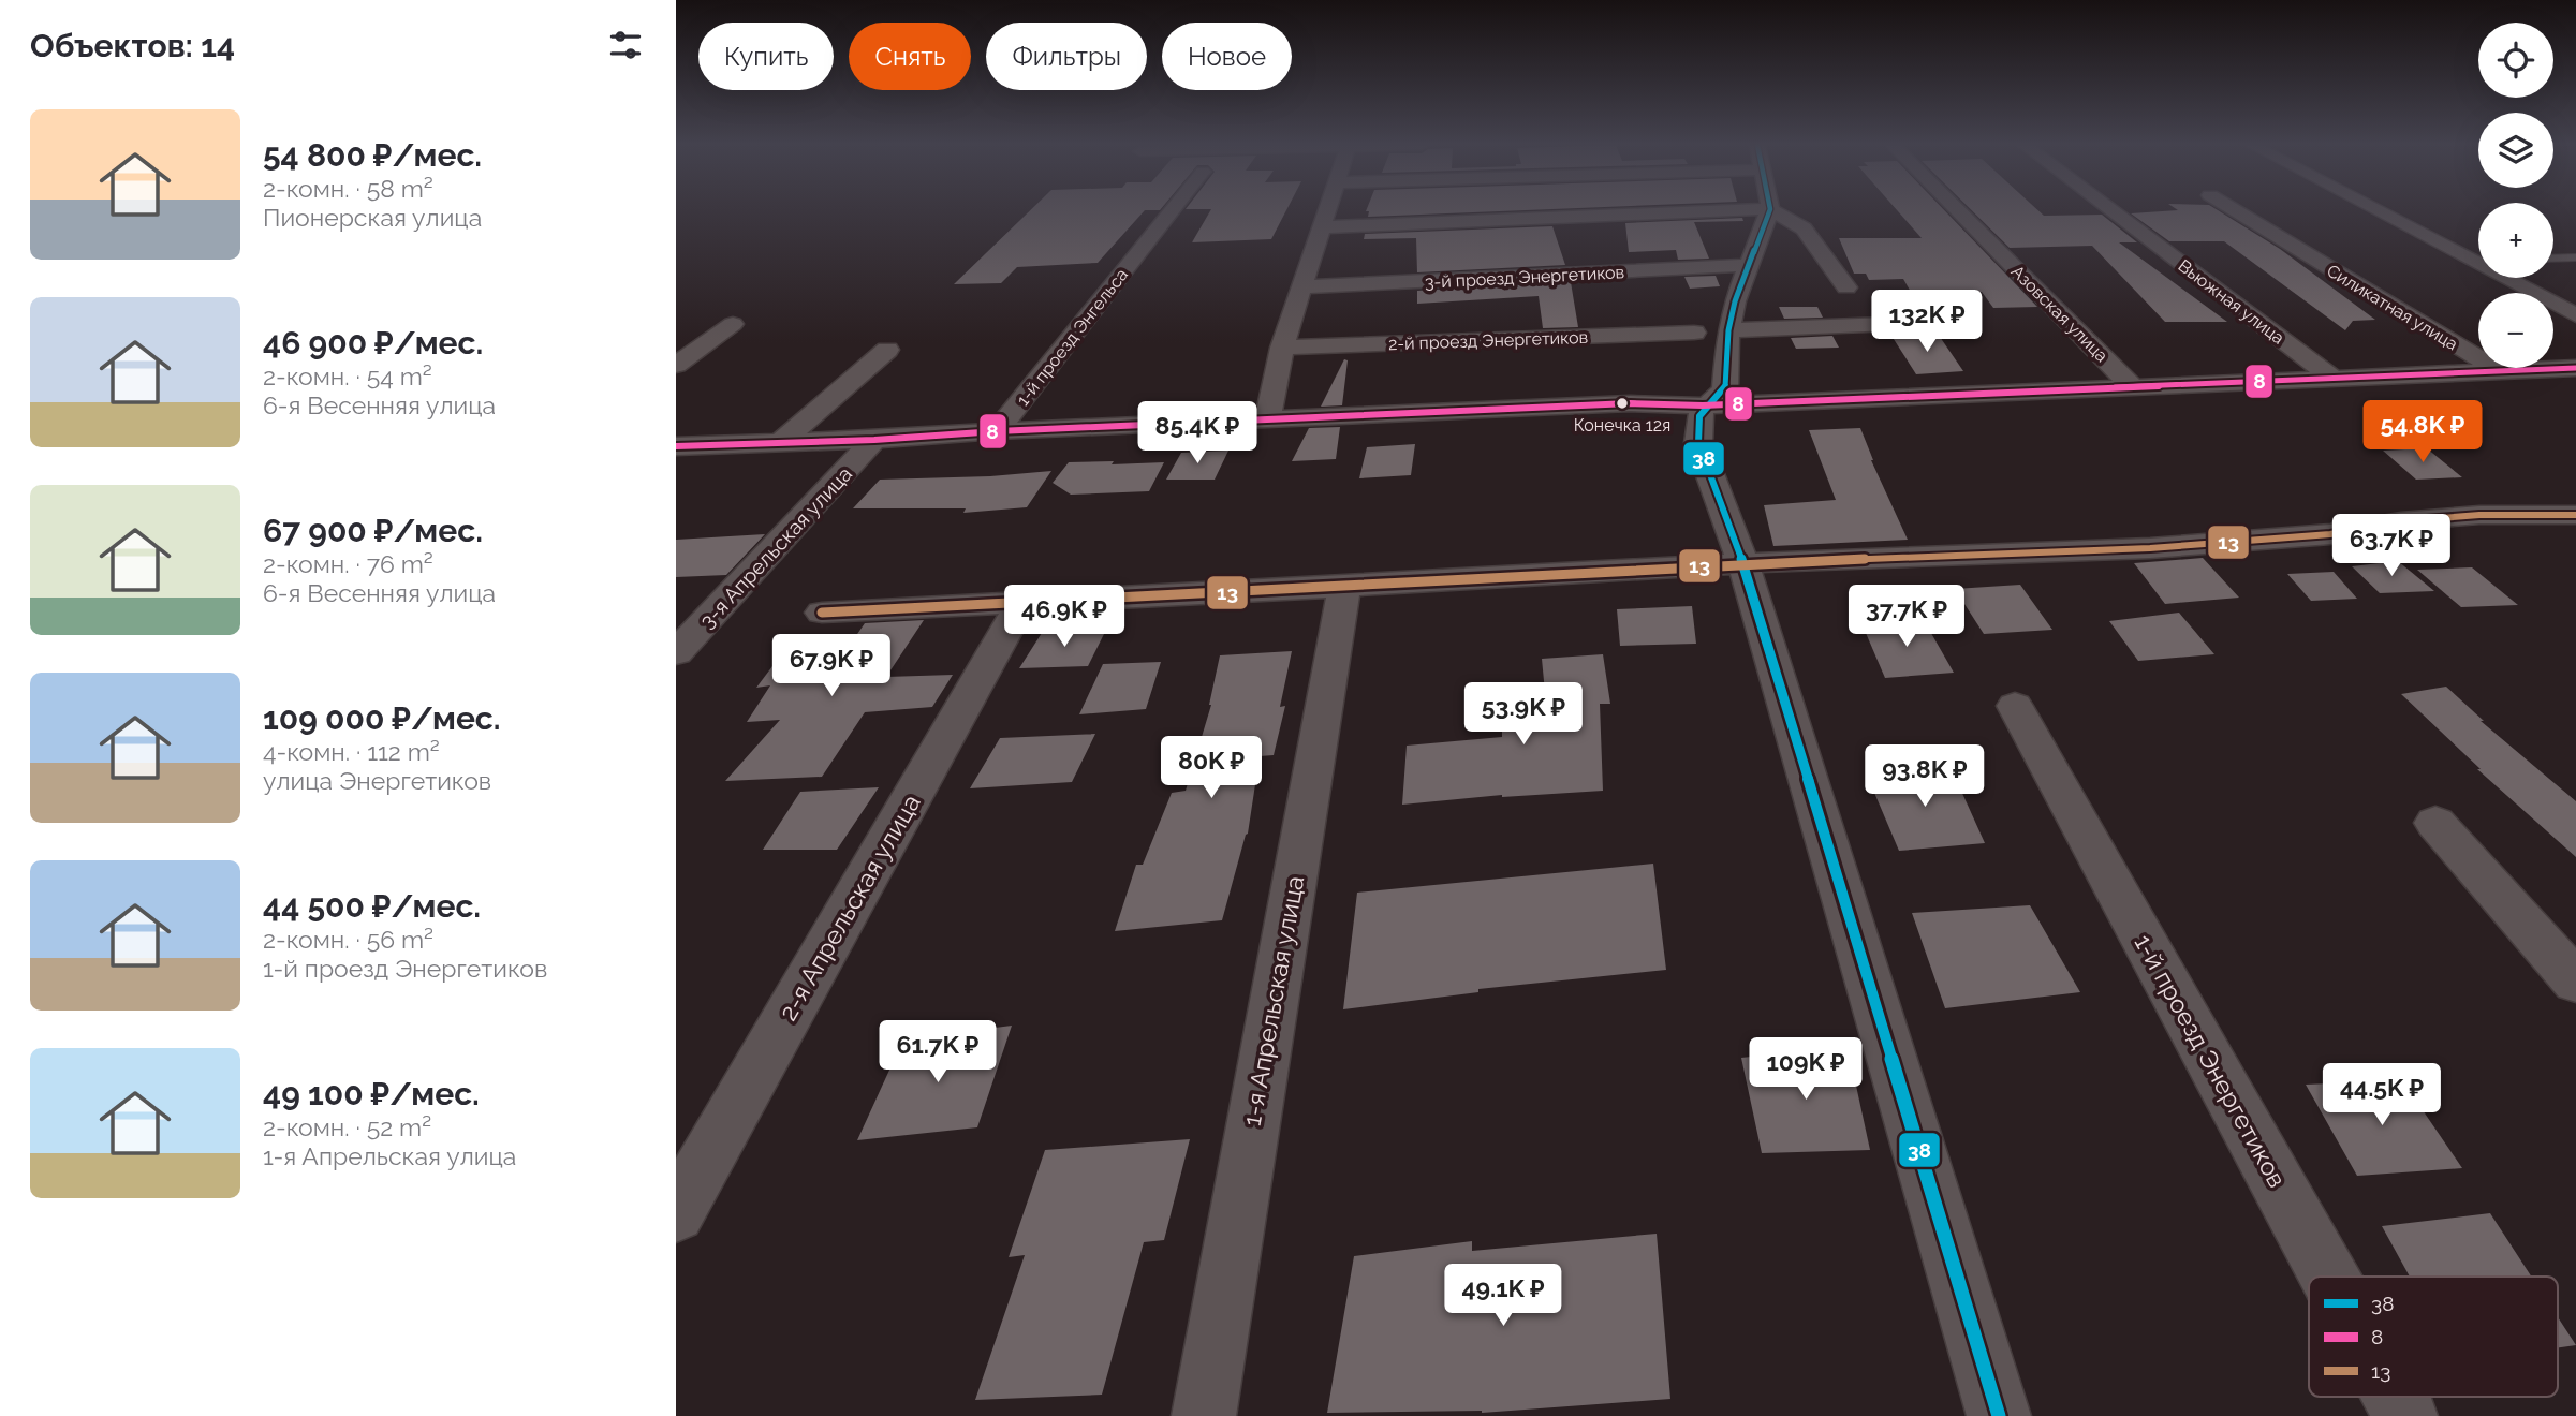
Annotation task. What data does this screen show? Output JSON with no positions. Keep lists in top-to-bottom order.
{
  "streets": {
    "street": [
      "3-й проезд Энергетиков",
      "Вьюжная улица",
      "Силикатная улица",
      "Азовская улица",
      "1-й проезд Энгельса",
      "2-й проезд Энергетиков",
      "3-я Апрельская улица",
      "2-я Апрельская улица",
      "1-я Апрельская улица",
      "1-й проезд Энергетиков"
    ]
  },
  "places": ["Конечка 12я"],
  "lines": ["transit line 38", "transit line 8", "transit line 13"],
  "legend": ["38", "8", "13"],
  "page": {
    "heading": "Объектов: 14",
    "map_buttons": ["+", "−"],
    "chip": [
      "Купить",
      "Снять",
      "Фильтры",
      "Новое"
    ],
    "list": [
      {
        "name": "54 800 ₽/мес.",
        "note": "2-комн. · 58 m² · Пионерская улица"
      },
      {
        "name": "46 900 ₽/мес.",
        "note": "2-комн. · 54 m² · 6-я Весенняя улица"
      },
      {
        "name": "67 900 ₽/мес.",
        "note": "2-комн. · 76 m² · 6-я Весенняя улица"
      },
      {
        "name": "109 000 ₽/мес.",
        "note": "4-комн. · 112 m² · улица Энергетиков"
      },
      {
        "name": "44 500 ₽/мес.",
        "note": "2-комн. · 56 m² · 1-й проезд Энергетиков"
      },
      {
        "name": "49 100 ₽/мес.",
        "note": "2-комн. · 52 m² · 1-я Апрельская улица"
      }
    ],
    "price": [
      "132K ₽",
      "54.8K ₽",
      "85.4K ₽",
      "63.7K ₽",
      "46.9K ₽",
      "37.7K ₽",
      "67.9K ₽",
      "53.9K ₽",
      "80K ₽",
      "93.8K ₽",
      "61.7K ₽",
      "109K ₽",
      "44.5K ₽",
      "49.1K ₽"
    ]
  }
}
